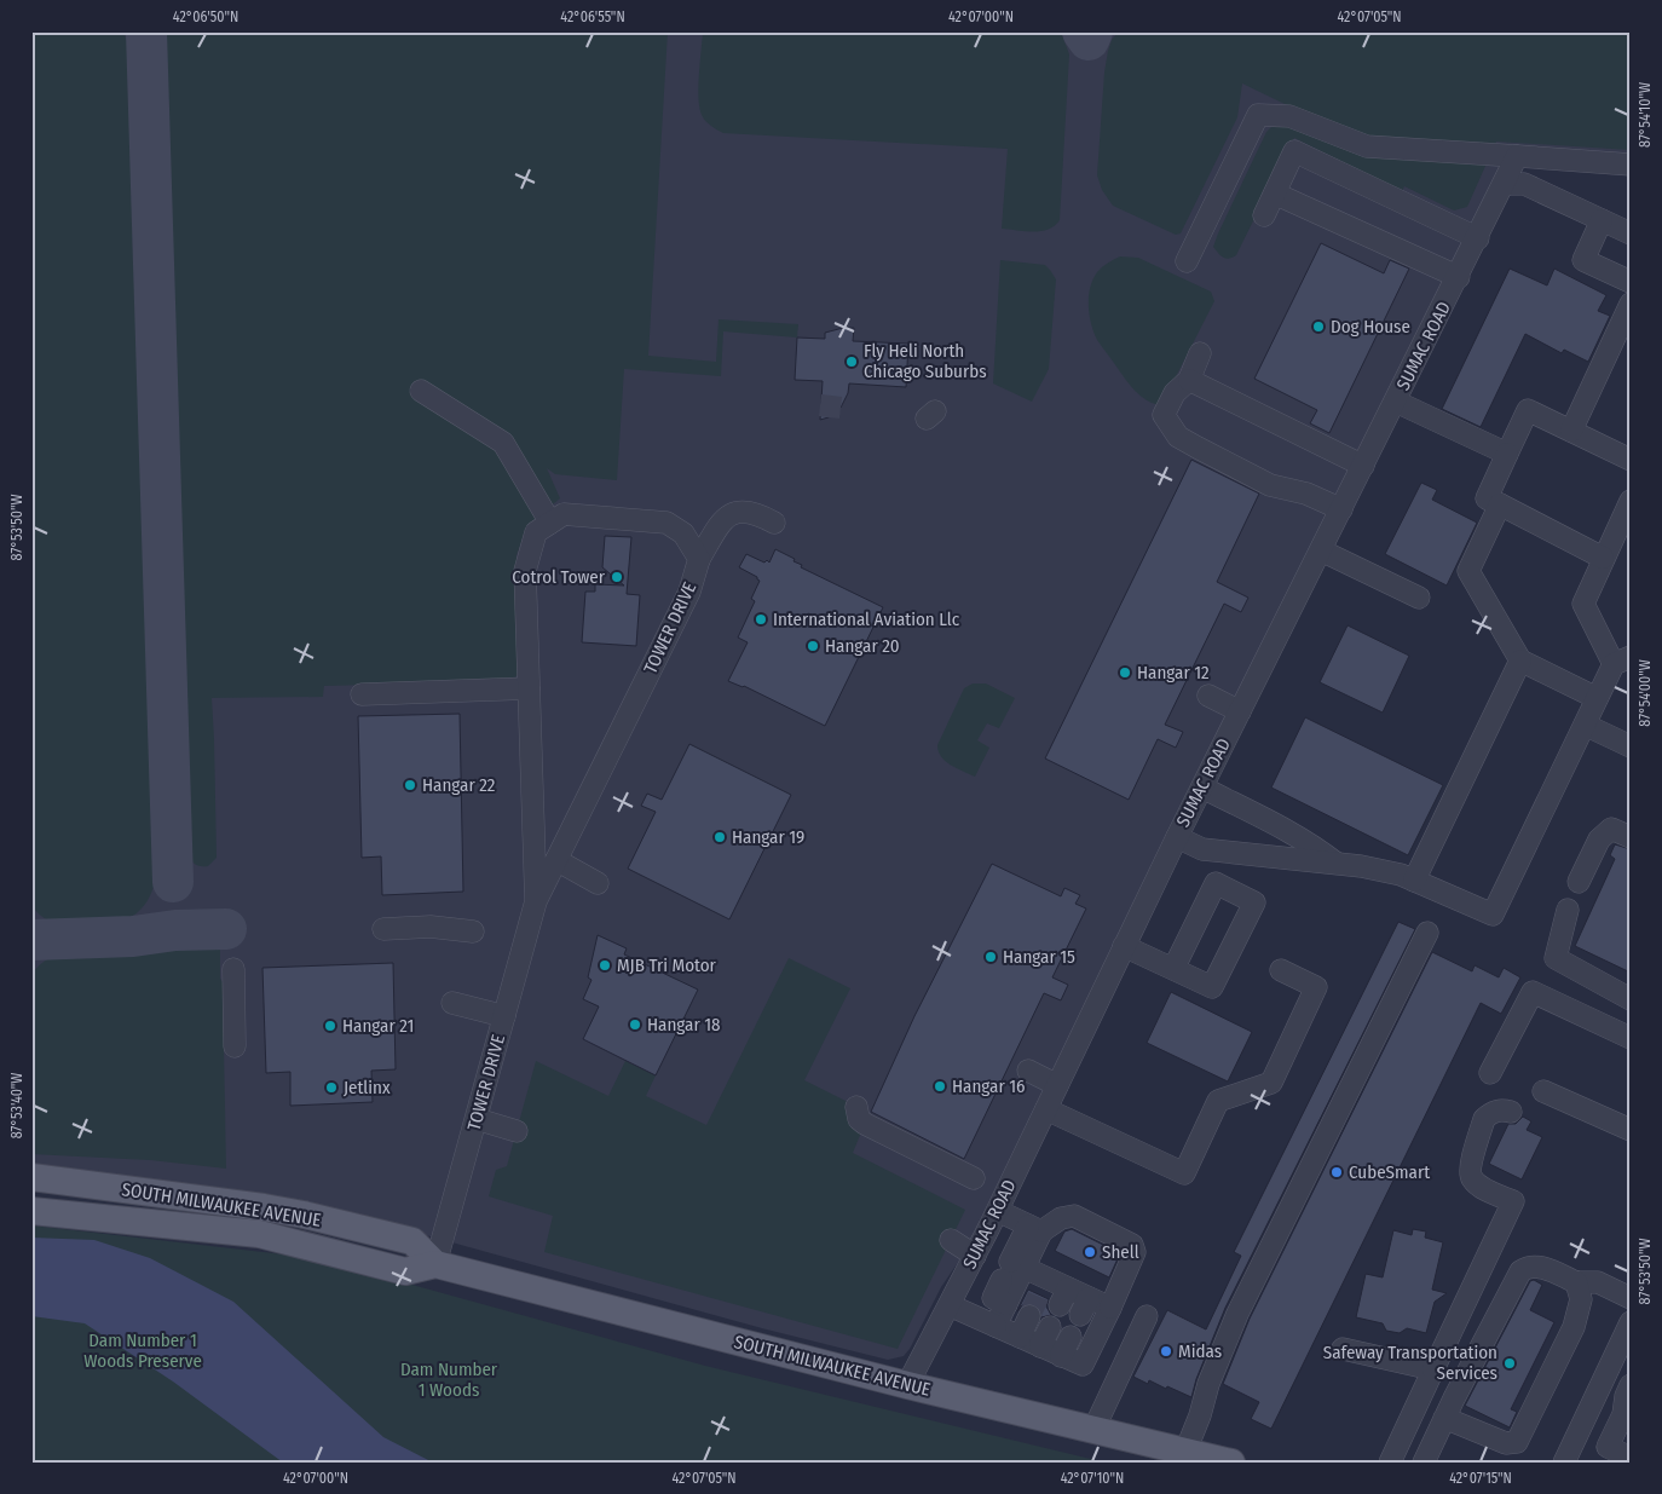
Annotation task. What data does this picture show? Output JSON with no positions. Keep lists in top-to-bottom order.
{
  "streets": {
    "main road": ["SOUTH MILWAUKEE AVENUE"],
    "street": ["SUMAC ROAD", "TOWER DRIVE"]
  },
  "crossings": [
    ["SUMAC ROAD", "SOUTH MILWAUKEE AVENUE"],
    ["TOWER DRIVE", "SOUTH MILWAUKEE AVENUE"]
  ],
  "parks": ["Dam Number 1 Woods Preserve", "Dam Number 1 Woods"],
  "places": [
    "Dog House",
    "Fly Heli North Chicago Suburbs",
    "Cotrol Tower",
    "International Aviation Llc",
    "Hangar 20",
    "Hangar 12",
    "Hangar 22",
    "Hangar 19",
    "Hangar 15",
    "MJB Tri Motor",
    "Hangar 18",
    "Hangar 21",
    "Hangar 16",
    "Jetlinx",
    "CubeSmart",
    "Shell",
    "Midas",
    "Safeway Transportation Services"
  ],
  "coordinates": [
    "42°06'50\"N",
    "42°06'55\"N",
    "42°07'00\"N",
    "42°07'05\"N",
    "87°54'10\"W",
    "87°53'50\"W",
    "87°54'00\"W",
    "87°53'40\"W",
    "42°07'10\"N",
    "42°07'15\"N"
  ]
}
